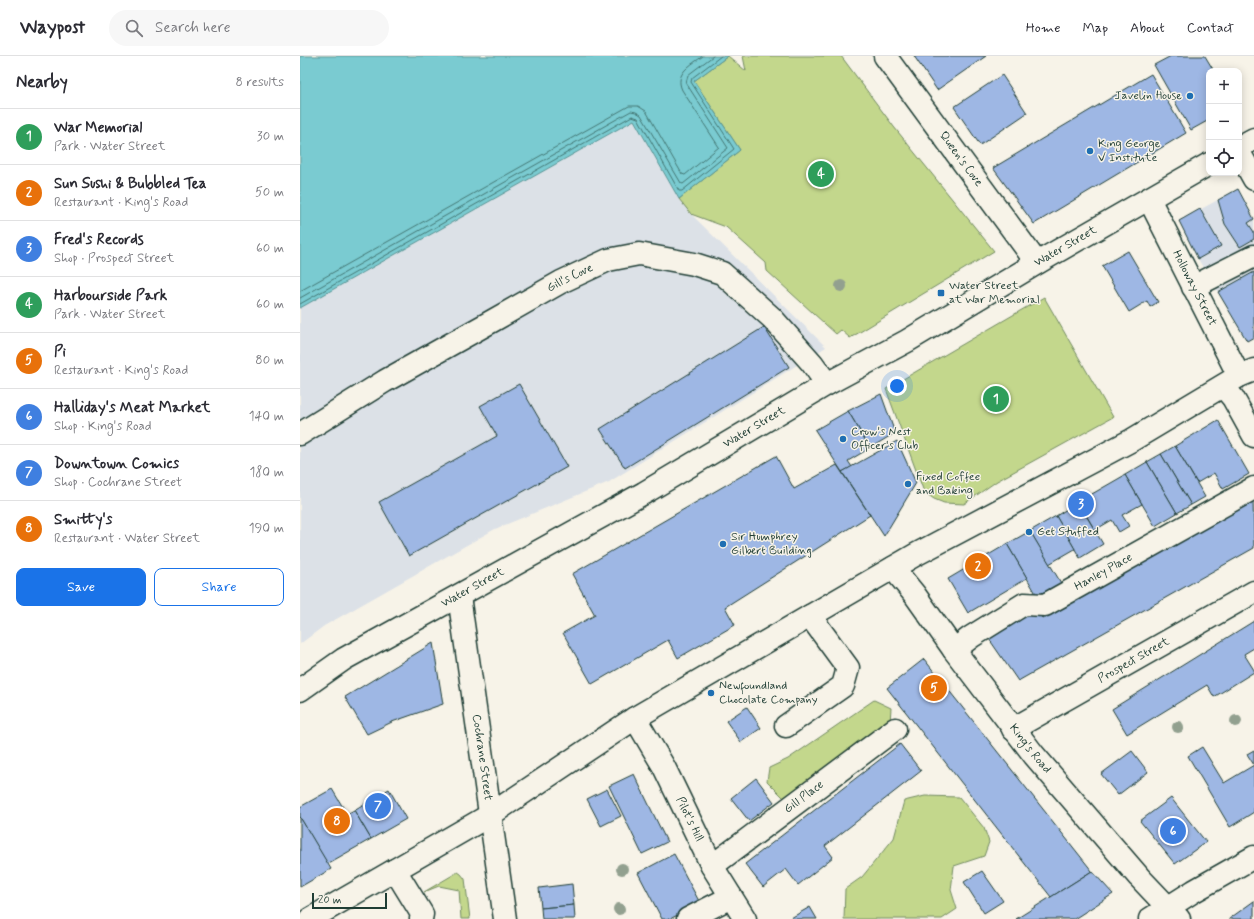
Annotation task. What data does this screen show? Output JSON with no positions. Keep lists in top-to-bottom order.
{
  "streets": {
    "street": [
      "Queen's Cove",
      "Water Street",
      "Gill's Cove",
      "Holloway Street",
      "Hanley Place",
      "Prospect Street",
      "King's Road",
      "Cochrane Street",
      "Gill Place",
      "Pilot's Hill"
    ]
  },
  "crossings": [
    ["Queen's Cove", "Water Street"],
    ["Water Street", "Gill's Cove"],
    ["Water Street", "Holloway Street"],
    ["Water Street", "Cochrane Street"],
    ["Hanley Place", "King's Road"],
    ["Prospect Street", "King's Road"],
    ["Gill Place", "Pilot's Hill"]
  ],
  "places": {
    "other": [
      "Javelin House",
      "King George V Institute",
      "Crow's Nest Officer's Club",
      "Fixed Coffee and Baking",
      "Get Stuffed",
      "Sir Humphrey Gilbert Building",
      "Newfoundland Chocolate Company"
    ],
    "transit": ["Water Street at War Memorial"]
  },
  "scale_bar": "20 m",
  "page": {
    "header": "Waypost",
    "search": "Search here",
    "nav": [
      "Home",
      "Map",
      "About",
      "Contact"
    ],
    "heading": ["Nearby", "8 results"],
    "map_buttons": ["+", "−"],
    "list": [
      {
        "mark": "1",
        "name": "War Memorial",
        "note": "Park · Water Street",
        "value": "30 m"
      },
      {
        "mark": "2",
        "name": "Sun Sushi & Bubbled Tea",
        "note": "Restaurant · King's Road",
        "value": "50 m"
      },
      {
        "mark": "3",
        "name": "Fred's Records",
        "note": "Shop · Prospect Street",
        "value": "60 m"
      },
      {
        "mark": "4",
        "name": "Harbourside Park",
        "note": "Park · Water Street",
        "value": "60 m"
      },
      {
        "mark": "5",
        "name": "Pi",
        "note": "Restaurant · King's Road",
        "value": "80 m"
      },
      {
        "mark": "6",
        "name": "Halliday's Meat Market",
        "note": "Shop · King's Road",
        "value": "140 m"
      },
      {
        "mark": "7",
        "name": "Downtown Comics",
        "note": "Shop · Cochrane Street",
        "value": "180 m"
      },
      {
        "mark": "8",
        "name": "Smitty's",
        "note": "Restaurant · Water Street",
        "value": "190 m"
      }
    ],
    "pins": [
      "4",
      "1",
      "3",
      "2",
      "5",
      "7",
      "8",
      "6"
    ],
    "buttons": ["Save", "Share"],
    "scale": "20 m"
  }
}
